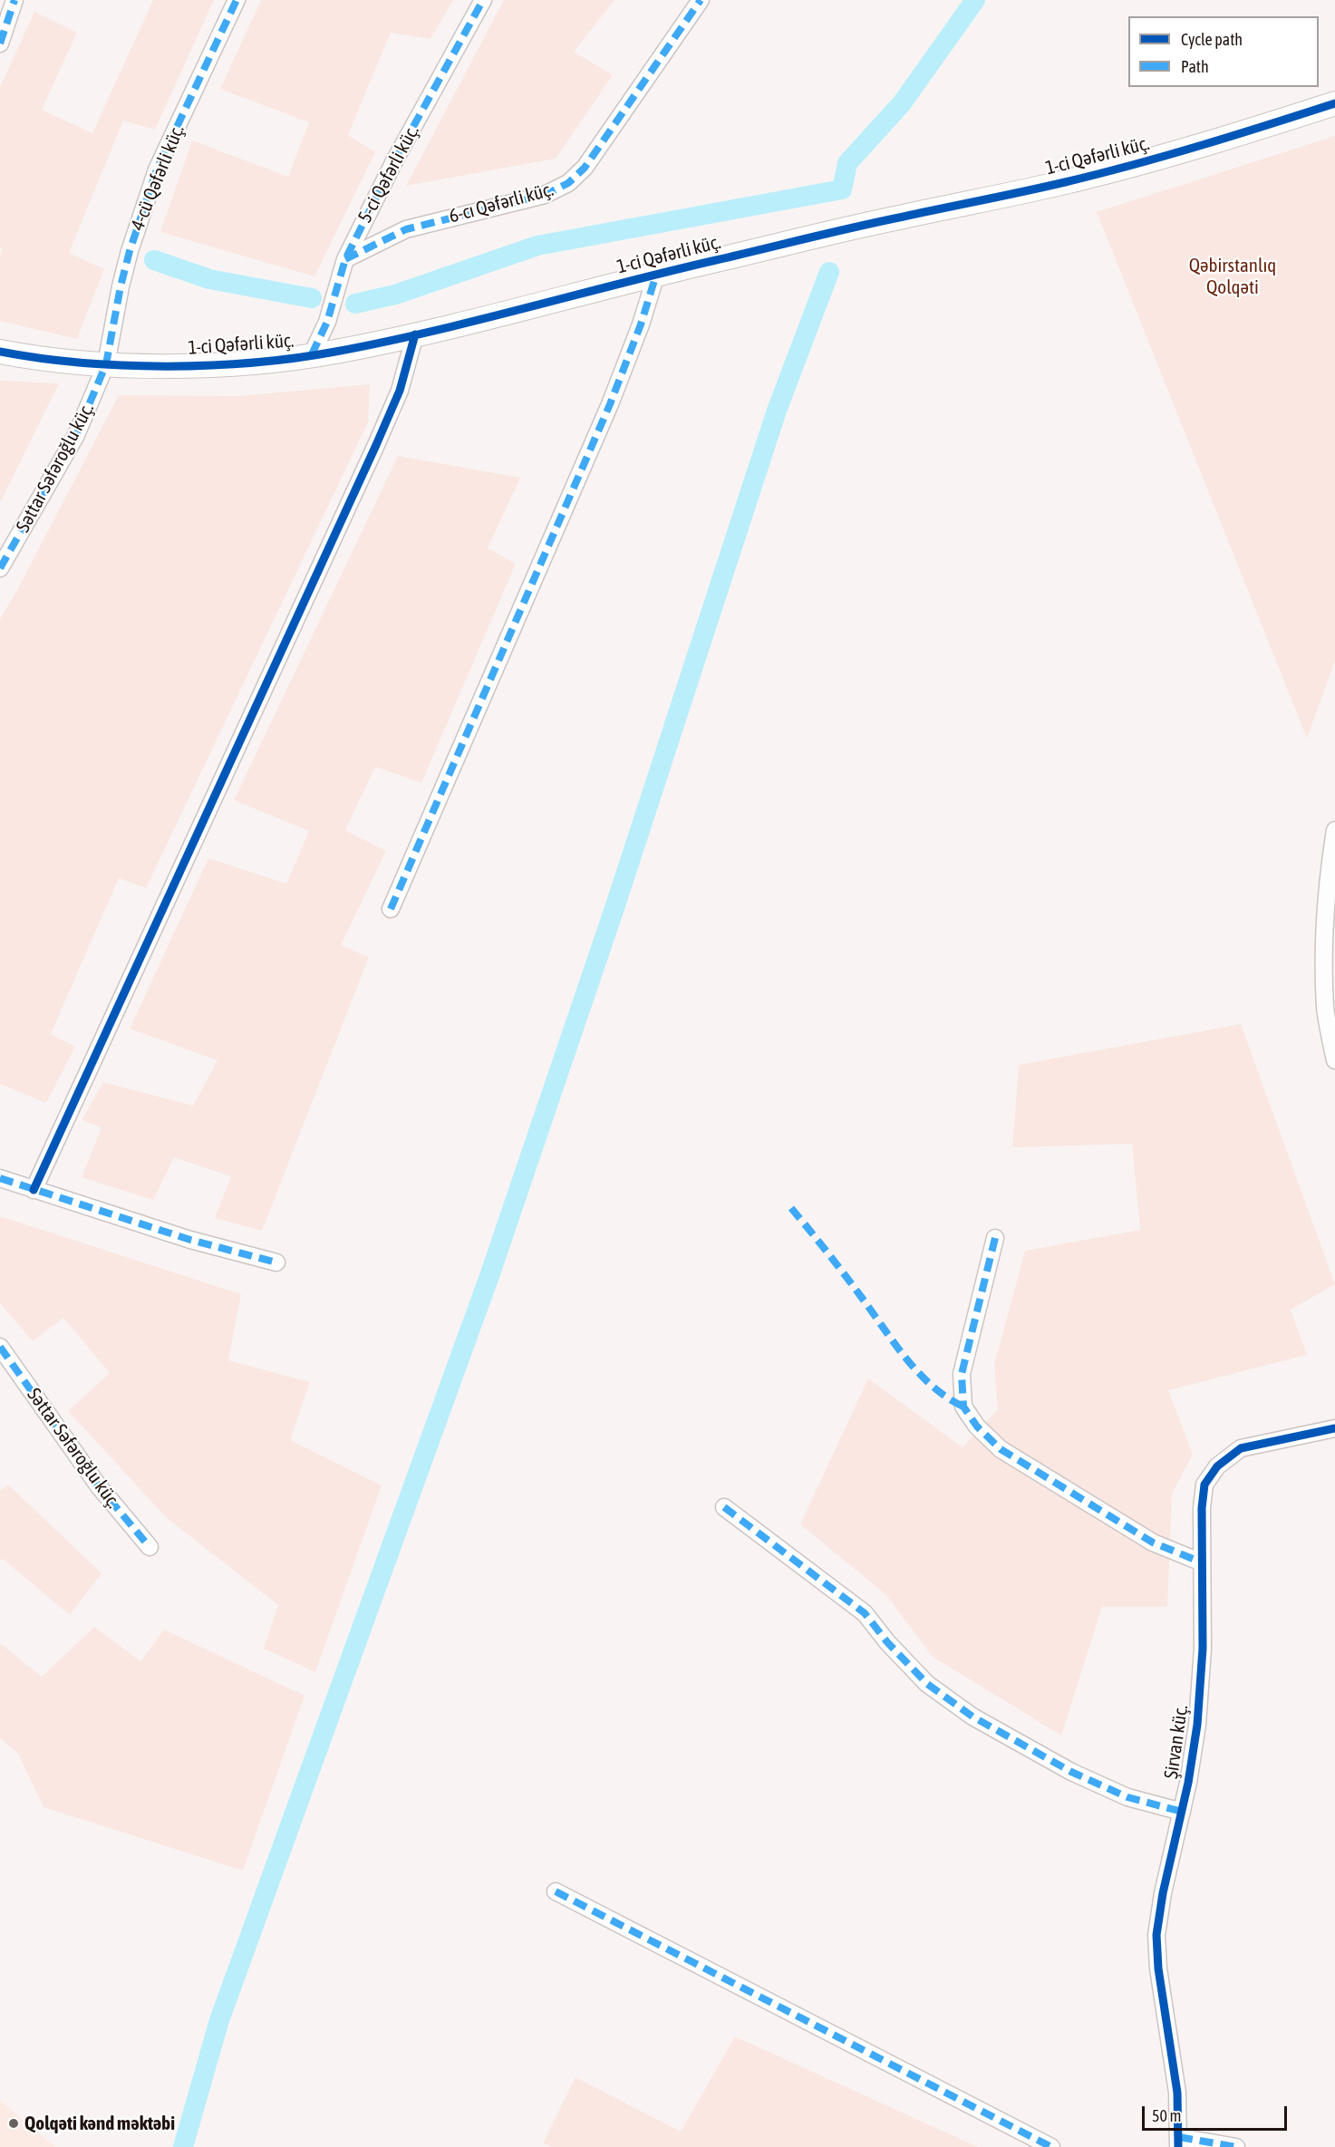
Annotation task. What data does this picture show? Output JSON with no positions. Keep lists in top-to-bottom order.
{
  "streets": {
    "street": [
      "1-ci Qəfərli küç.",
      "5-ci Qəfərli küç.",
      "4-cü Qəfərli küç.",
      "6-cı Qəfərli küç.",
      "Səttar Səfəroğlu küç.",
      "Şirvan küç."
    ]
  },
  "crossings": [
    ["1-ci Qəfərli küç.", "5-ci Qəfərli küç."],
    ["1-ci Qəfərli küç.", "4-cü Qəfərli küç."],
    ["1-ci Qəfərli küç.", "Səttar Səfəroğlu küç."],
    ["5-ci Qəfərli küç.", "6-cı Qəfərli küç."],
    ["4-cü Qəfərli küç.", "Səttar Səfəroğlu küç."]
  ],
  "parks": ["Qəbirstanlıq Qolqəti"],
  "places": ["Qolqəti kənd məktəbi"],
  "legend": ["Cycle path", "Path"],
  "scale_bar": "50 m"
}
